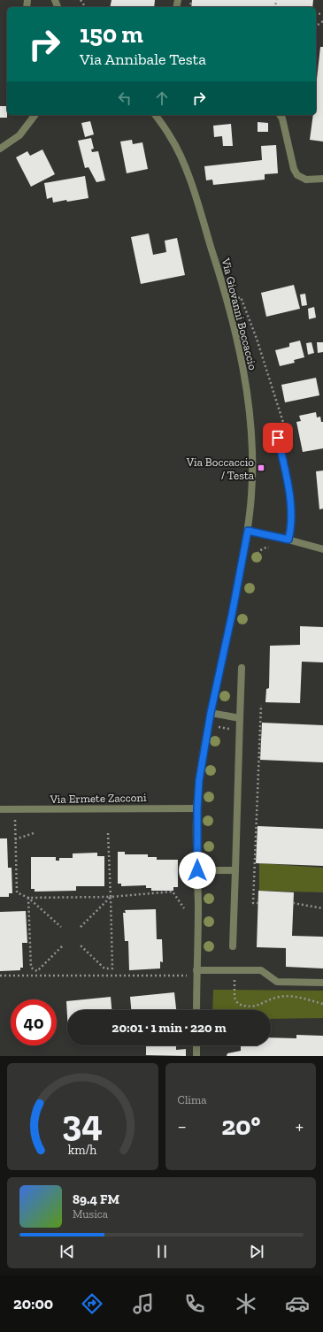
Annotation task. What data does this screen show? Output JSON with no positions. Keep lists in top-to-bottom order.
{
  "streets": {
    "street": ["Via Giovanni Boccaccio", "Via Ermete Zacconi"]
  },
  "crossings": [
    ["Via Giovanni Boccaccio", "Via Ermete Zacconi"]
  ],
  "places": {
    "transit": ["Via Boccaccio / Testa"]
  },
  "page": {
    "turn": ["150 m", "Via Annibale Testa"],
    "limit": "40",
    "trip": "20:01 · 1 min · 220 m",
    "tile": "Clima",
    "heat": ["−", "20°", "+"],
    "song": ["89.4 FM", "Musica"],
    "tabs": "20:00",
    "gauge": ["34", "km/h"]
  }
}
